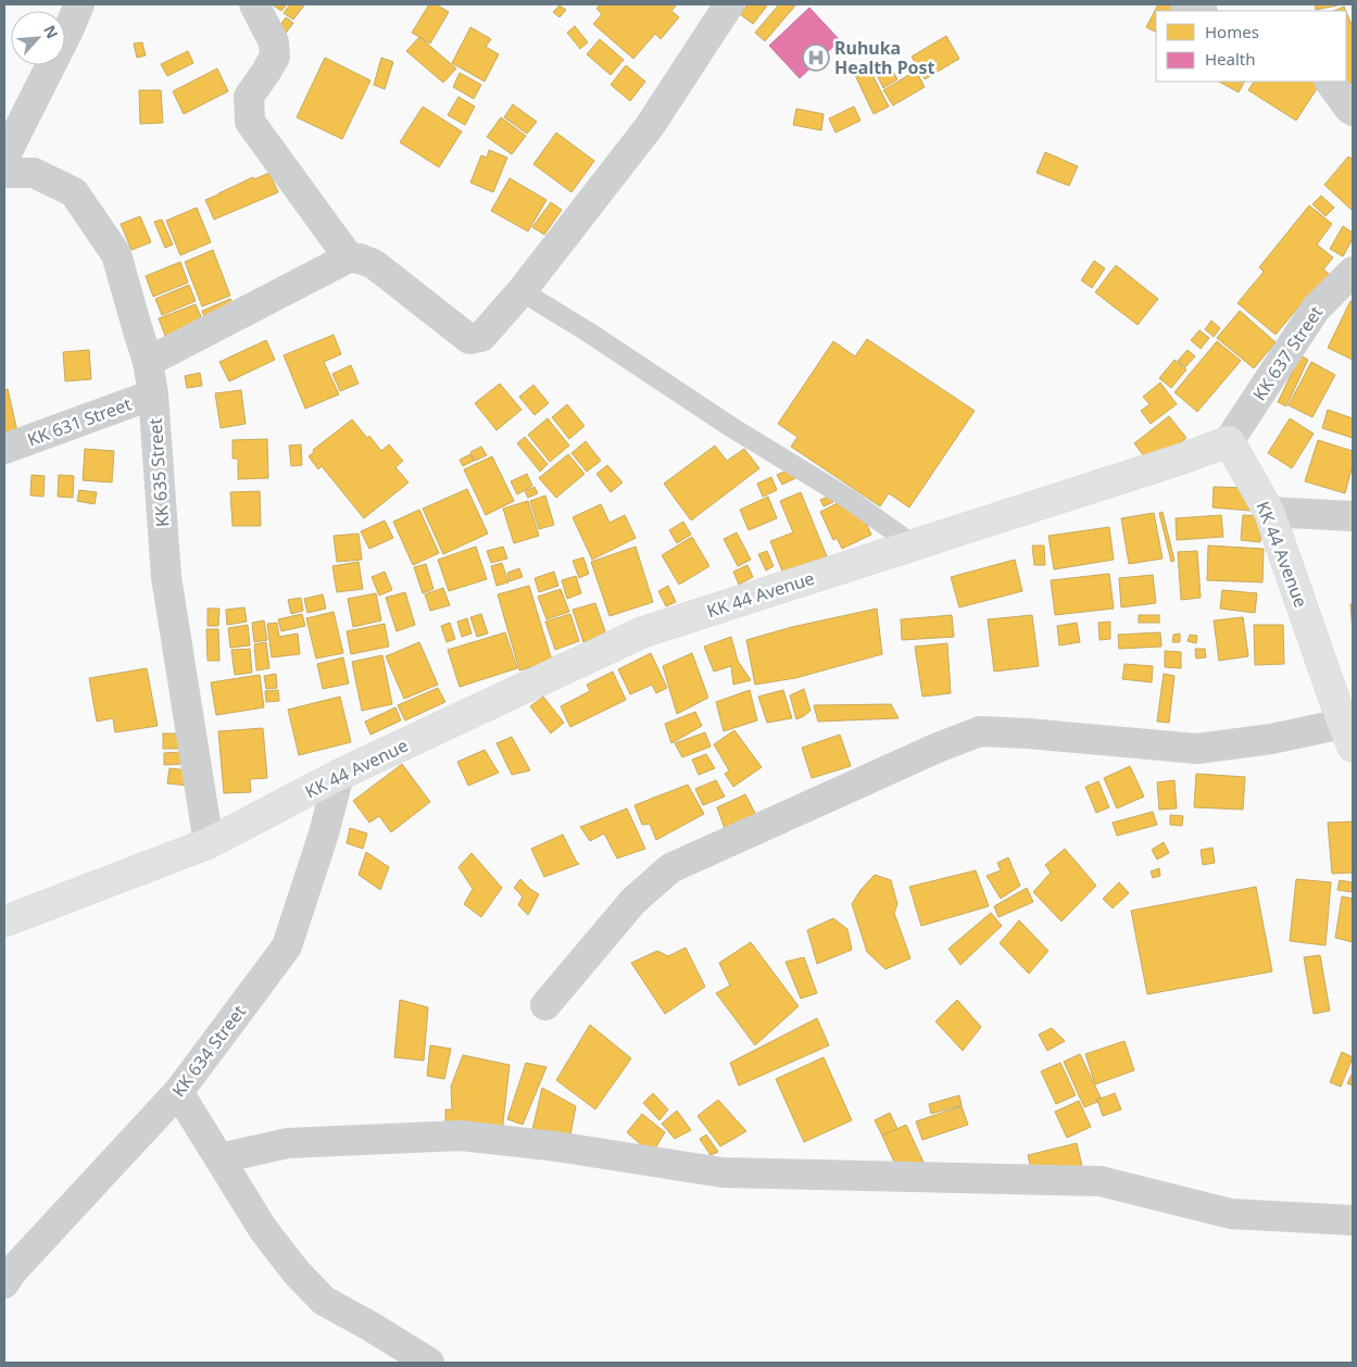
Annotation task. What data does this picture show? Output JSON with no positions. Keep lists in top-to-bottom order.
{
  "streets": {
    "main road": ["KK 44 Avenue"],
    "street": [
      "KK 637 Street",
      "KK 631 Street",
      "KK 635 Street",
      "KK 634 Street"
    ]
  },
  "crossings": [
    ["KK 637 Street", "KK 44 Avenue"],
    ["KK 631 Street", "KK 635 Street"],
    ["KK 635 Street", "KK 44 Avenue"],
    ["KK 44 Avenue", "KK 634 Street"]
  ],
  "places": {
    "hospital": ["Ruhuka Health Post"]
  },
  "legend": ["Homes", "Health"],
  "north": "top right"
}
